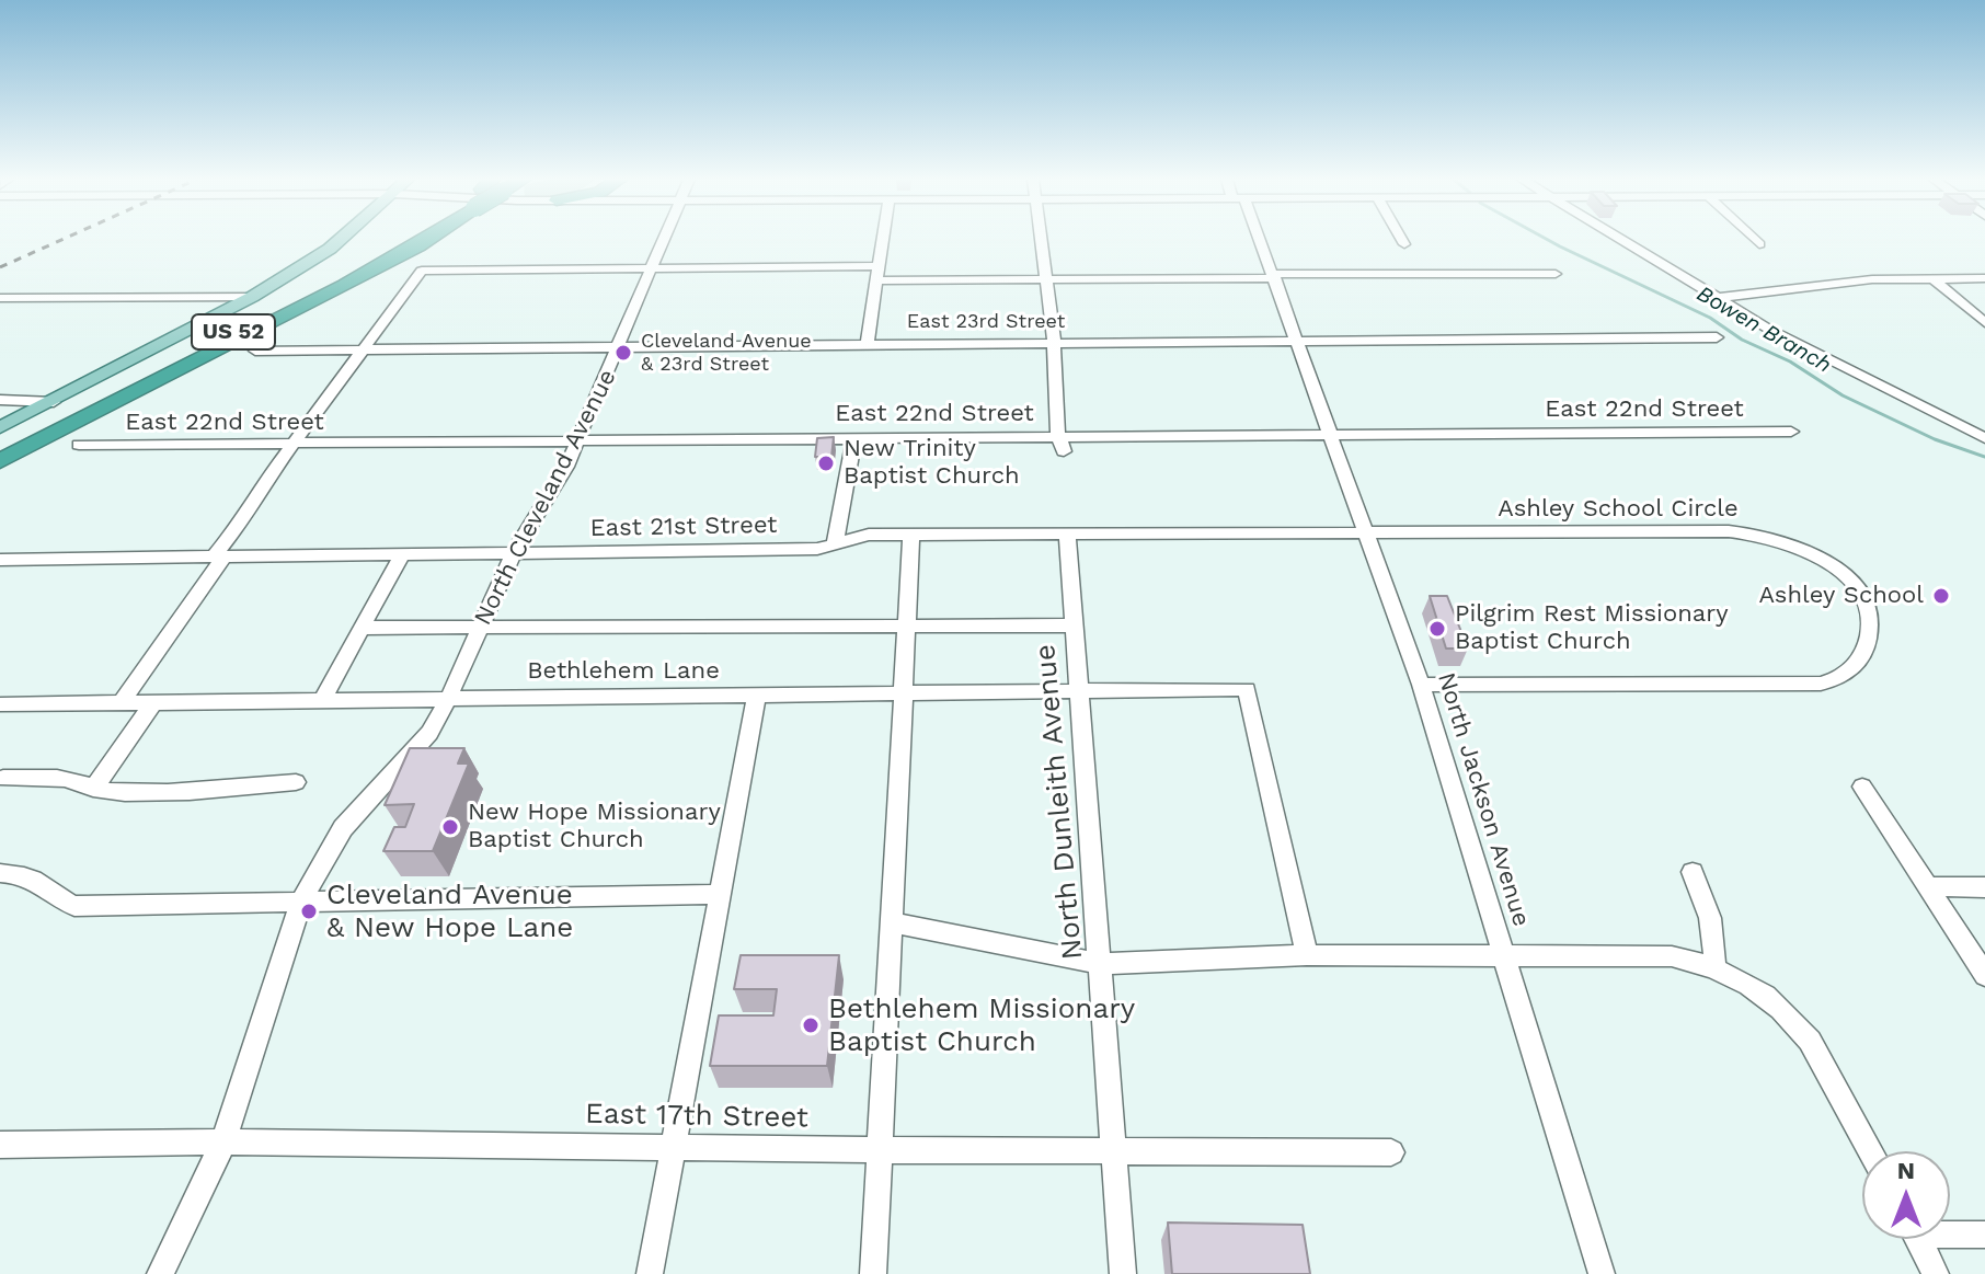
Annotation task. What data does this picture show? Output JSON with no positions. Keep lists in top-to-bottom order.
{
  "streets": {
    "highway": ["US 52"],
    "street": [
      "East 23rd Street",
      "East 22nd Street",
      "North Cleveland Avenue",
      "Ashley School Circle",
      "East 21st Street",
      "Bethlehem Lane",
      "North Jackson Avenue",
      "North Dunleith Avenue",
      "East 17th Street"
    ]
  },
  "crossings": [
    ["East 23rd Street", "North Cleveland Avenue"],
    ["East 23rd Street", "North Jackson Avenue"],
    ["US 52", "East 22nd Street"],
    ["East 22nd Street", "North Cleveland Avenue"],
    ["East 22nd Street", "North Jackson Avenue"],
    ["North Cleveland Avenue", "East 21st Street"],
    ["North Cleveland Avenue", "Bethlehem Lane"],
    ["North Cleveland Avenue", "East 17th Street"],
    ["Ashley School Circle", "East 21st Street"],
    ["Ashley School Circle", "North Jackson Avenue"],
    ["East 21st Street", "North Jackson Avenue"],
    ["East 21st Street", "North Dunleith Avenue"],
    ["Bethlehem Lane", "North Dunleith Avenue"],
    ["North Dunleith Avenue", "East 17th Street"]
  ],
  "water": ["Bowen Branch"],
  "places": [
    "Cleveland Avenue & 23rd Street",
    "New Trinity Baptist Church",
    "Ashley School",
    "Pilgrim Rest Missionary Baptist Church",
    "New Hope Missionary Baptist Church",
    "Cleveland Avenue & New Hope Lane",
    "Bethlehem Missionary Baptist Church"
  ],
  "north": "top"
}
